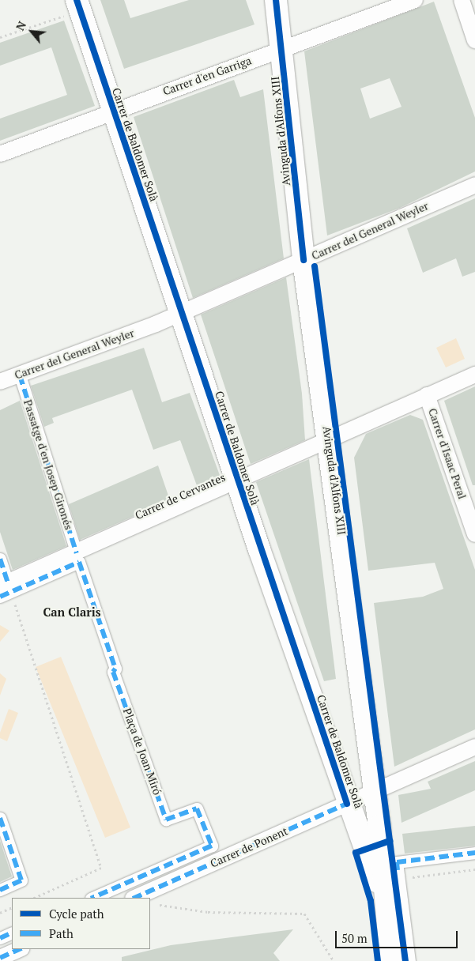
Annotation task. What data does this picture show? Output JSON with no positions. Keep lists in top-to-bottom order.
{
  "streets": {
    "main road": ["Avinguda d'Alfons XIII", "Carrer de Baldomer Solà"],
    "street": [
      "Carrer d'en Garriga",
      "Carrer del General Weyler",
      "Carrer d'Isaac Peral",
      "Passatge d'en Josep Gironés",
      "Carrer de Cervantes",
      "Plaça de Joan Miró",
      "Carrer de Ponent"
    ]
  },
  "crossings": [
    ["Carrer d'en Garriga", "Avinguda d'Alfons XIII"],
    ["Carrer d'en Garriga", "Carrer de Baldomer Solà"],
    ["Avinguda d'Alfons XIII", "Carrer de Baldomer Solà"],
    ["Avinguda d'Alfons XIII", "Carrer del General Weyler"],
    ["Avinguda d'Alfons XIII", "Carrer de Cervantes"],
    ["Avinguda d'Alfons XIII", "Carrer de Ponent"],
    ["Carrer de Baldomer Solà", "Carrer del General Weyler"],
    ["Carrer de Baldomer Solà", "Carrer de Cervantes"],
    ["Carrer de Baldomer Solà", "Carrer de Ponent"],
    ["Carrer del General Weyler", "Passatge d'en Josep Gironés"],
    ["Carrer d'Isaac Peral", "Carrer de Cervantes"],
    ["Passatge d'en Josep Gironés", "Carrer de Cervantes"],
    ["Carrer de Cervantes", "Plaça de Joan Miró"]
  ],
  "districts": ["Can Claris"],
  "legend": ["Cycle path", "Path"],
  "scale_bar": "50 m",
  "north": "top left"
}
